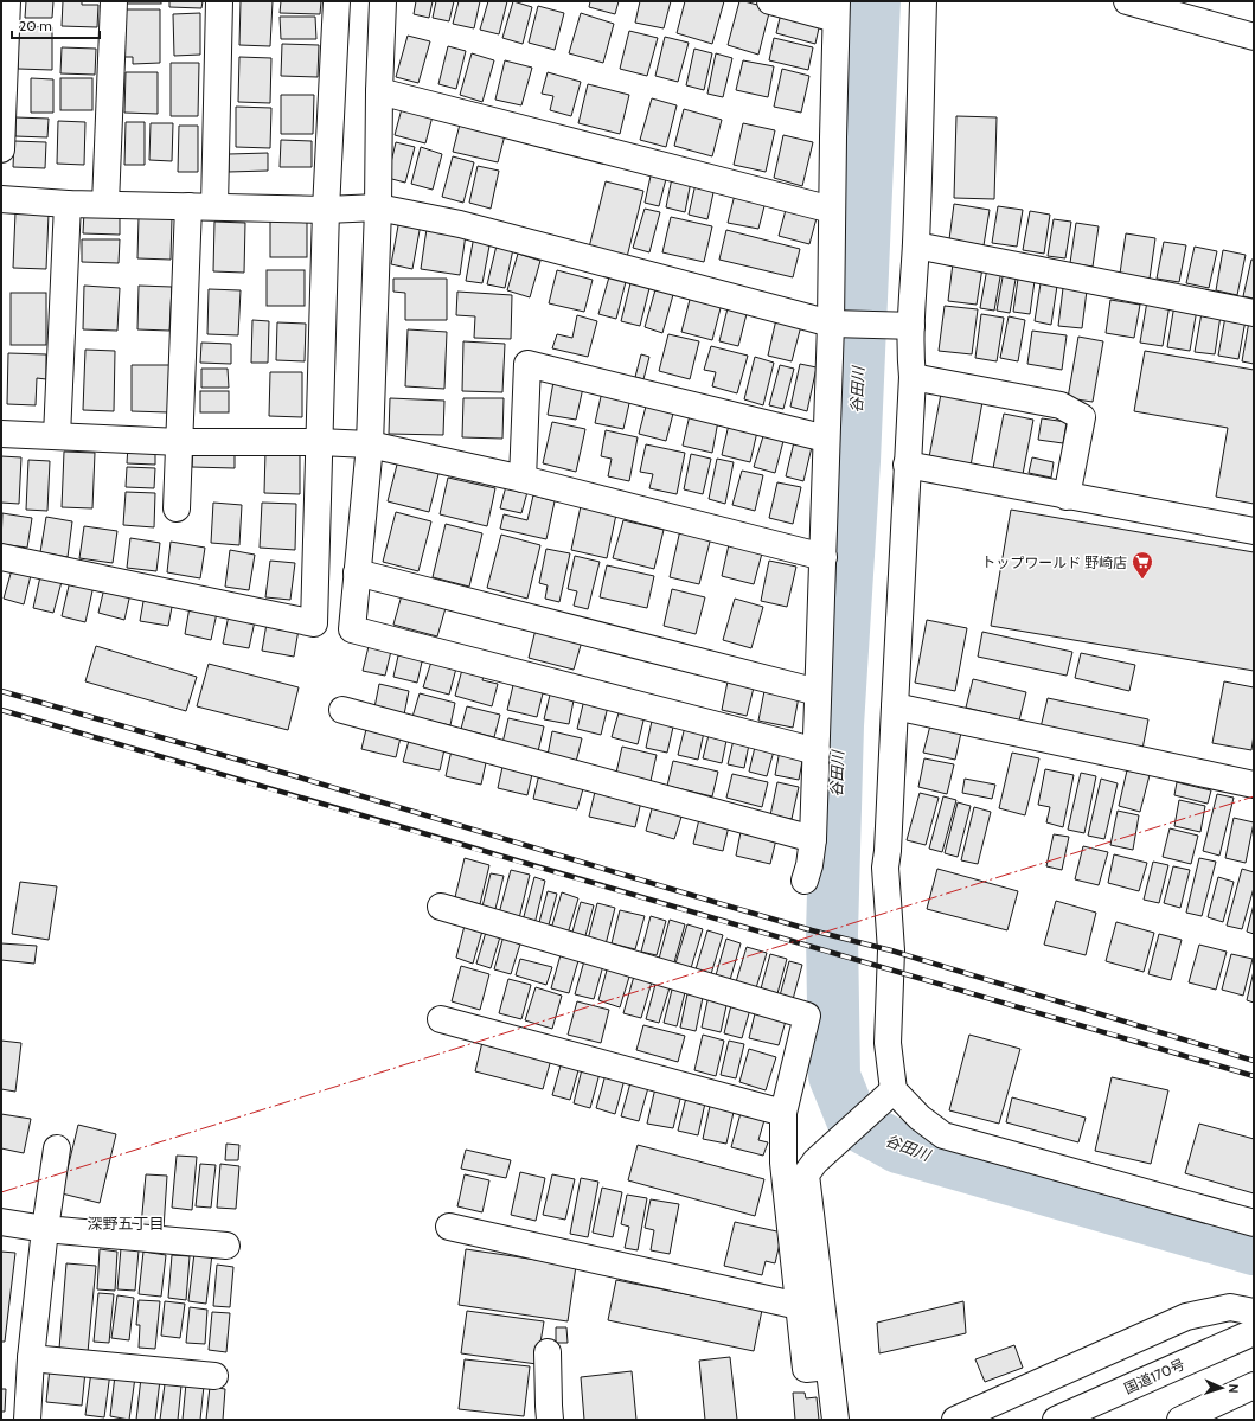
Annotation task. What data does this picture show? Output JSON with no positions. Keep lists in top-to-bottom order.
{
  "streets": {
    "main road": ["国道170号"]
  },
  "districts": ["深野五丁目"],
  "water": ["谷田川"],
  "places": {
    "supermarket": ["トップワールド 野崎店"]
  },
  "scale_bar": "20 m",
  "north": "right"
}
